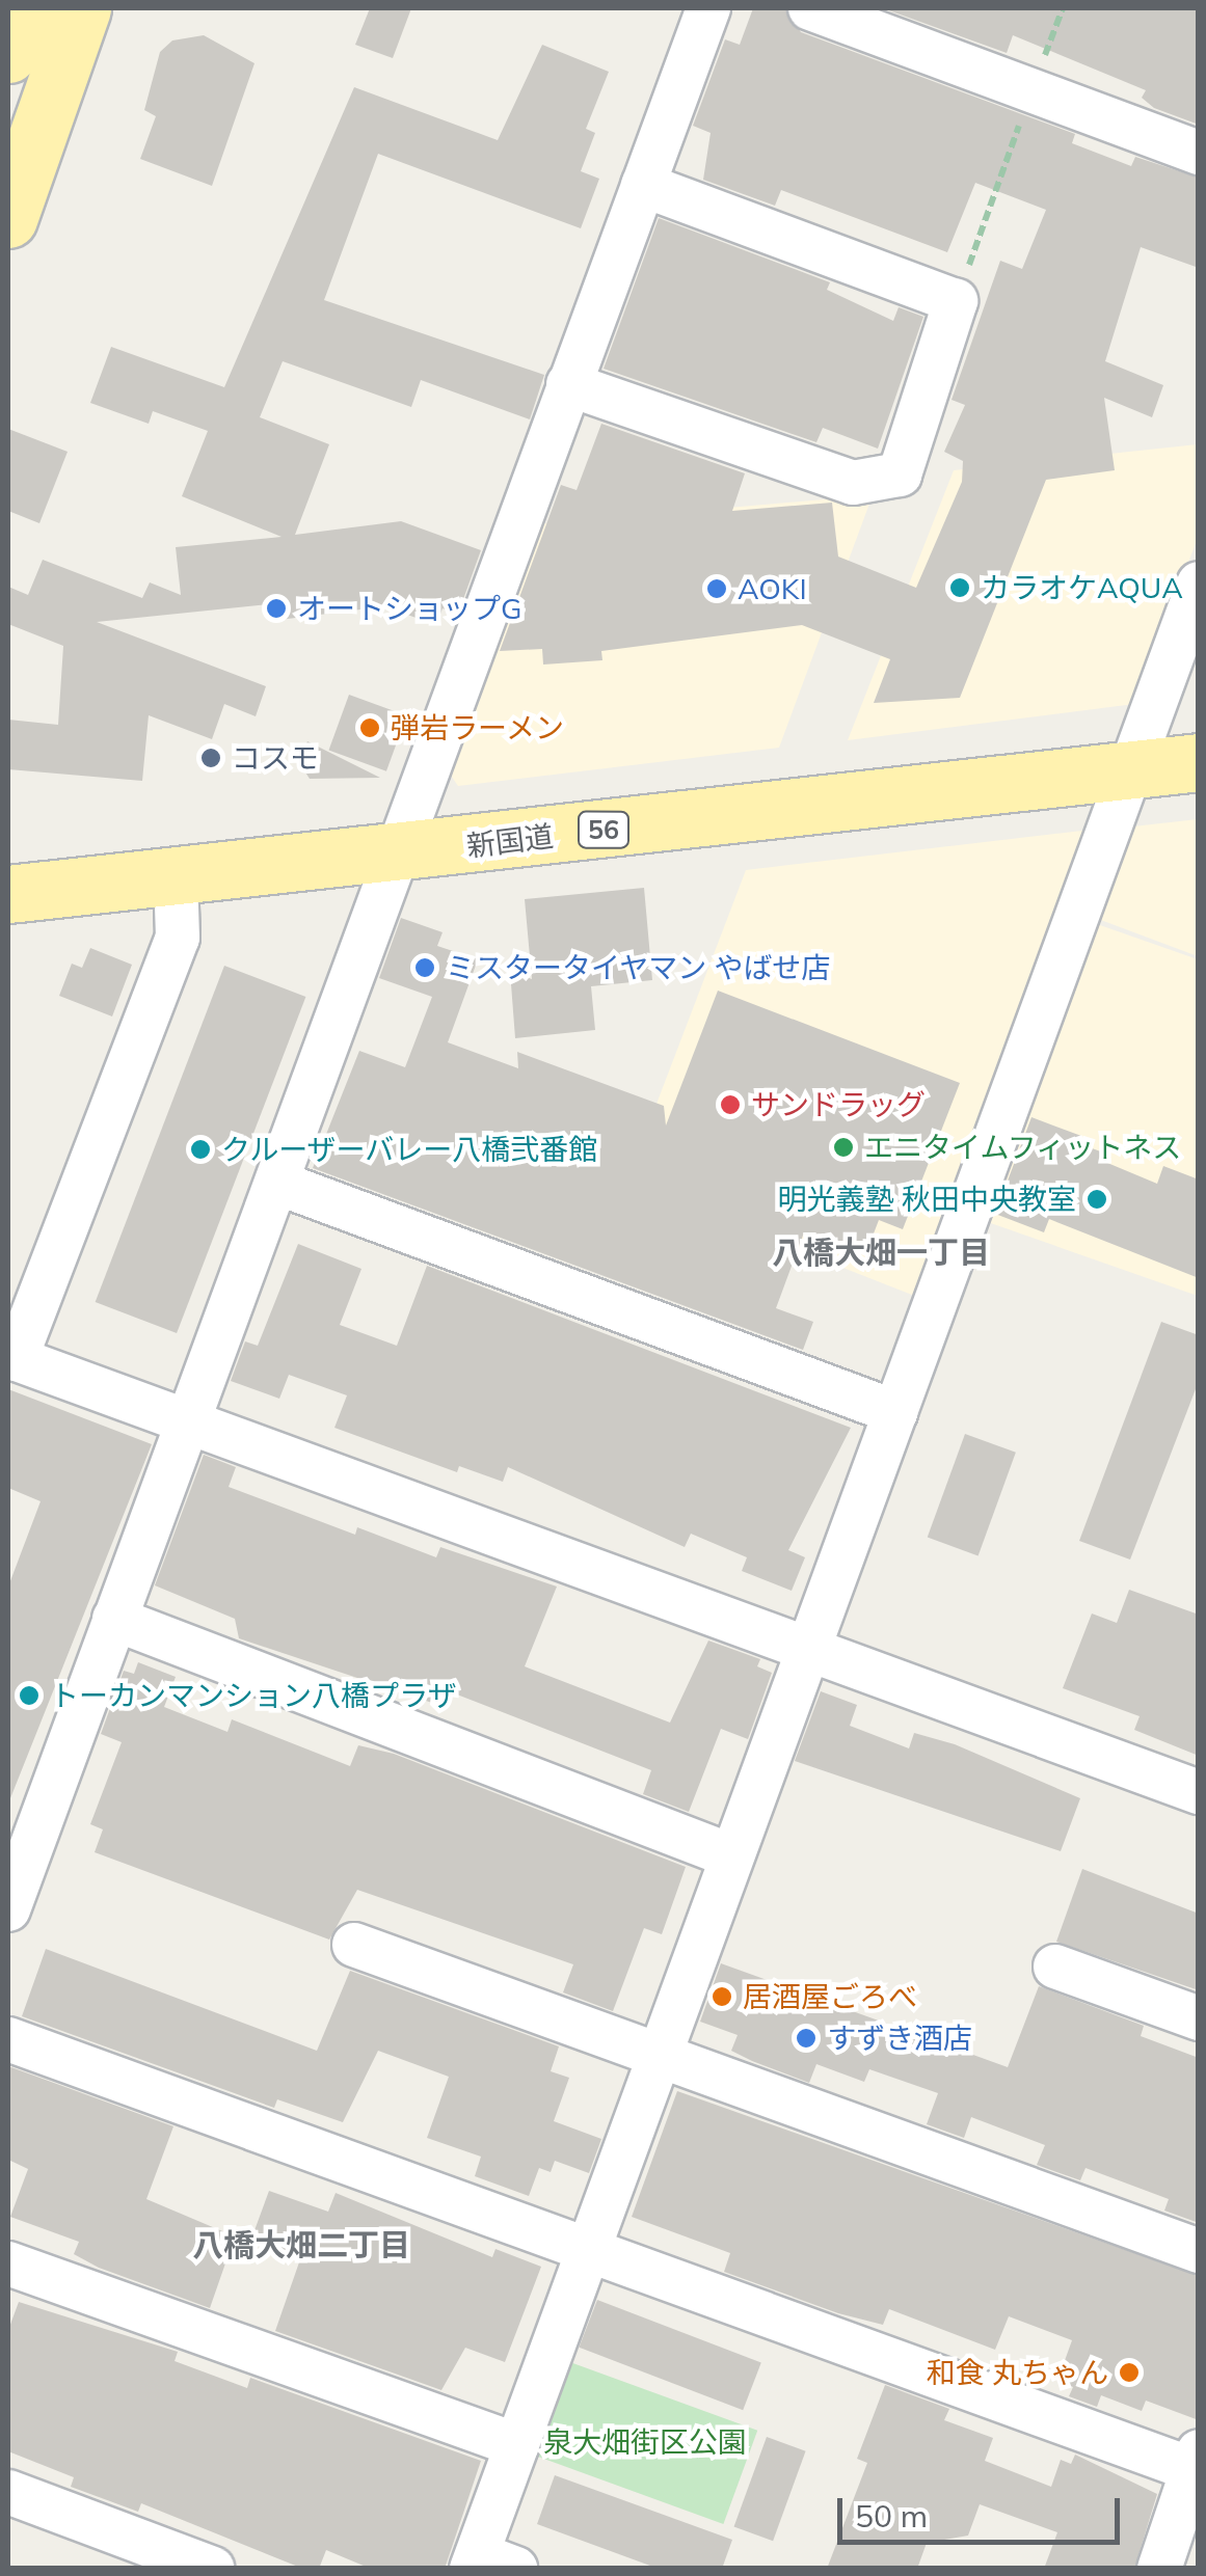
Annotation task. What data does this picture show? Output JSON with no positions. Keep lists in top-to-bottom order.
{
  "streets": {
    "main road": ["56", "新国道"]
  },
  "districts": ["八橋大畑一丁目", "八橋大畑二丁目"],
  "parks": ["泉大畑街区公園"],
  "places": [
    "カラオケAQUA",
    "AOKI",
    "オートショップG",
    "弾岩ラーメン",
    "コスモ",
    "ミスタータイヤマン やばせ店",
    "サンドラッグ",
    "エニタイムフィットネス",
    "クルーザーバレー八橋弐番館",
    "明光義塾 秋田中央教室",
    "トーカンマンション八橋プラザ",
    "居酒屋ごろべ",
    "すずき酒店",
    "和食 丸ちゃん"
  ],
  "scale_bar": "50 m"
}
